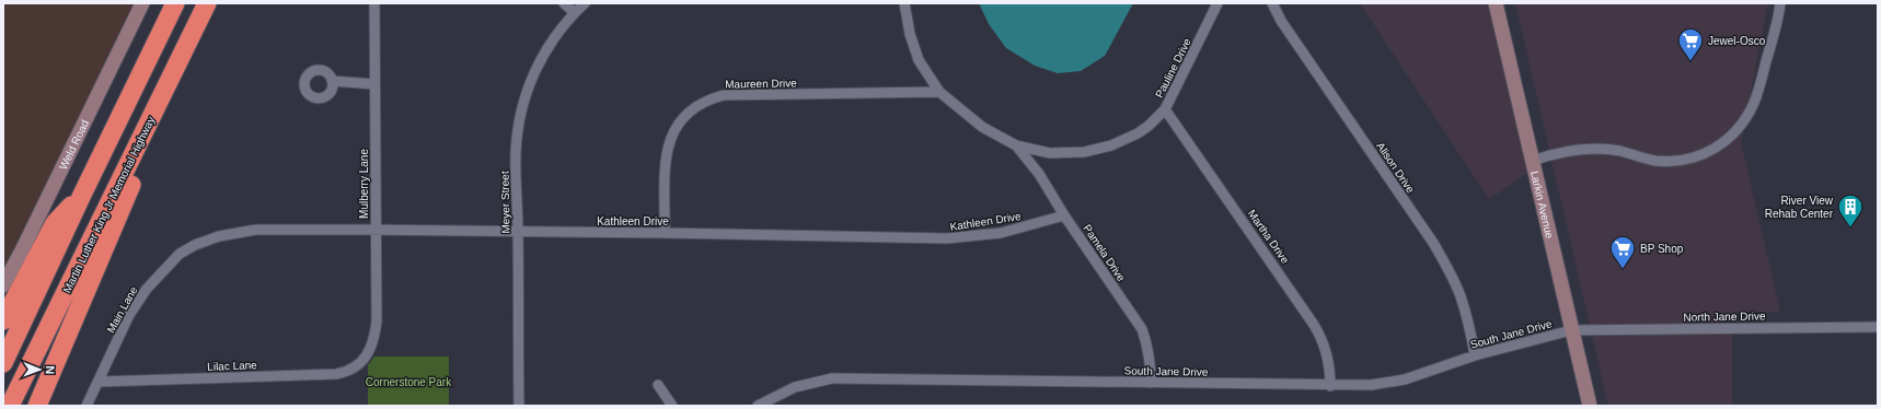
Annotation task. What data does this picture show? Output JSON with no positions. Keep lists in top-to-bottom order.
{
  "streets": {
    "highway": ["Martin Luther King Jr Memorial Highway"],
    "main road": ["Weld Road", "Larkin Avenue"],
    "street": [
      "Pauline Drive",
      "Maureen Drive",
      "Alison Drive",
      "Mulberry Lane",
      "Meyer Street",
      "Kathleen Drive",
      "Martha Drive",
      "Pamela Drive",
      "Main Lane",
      "North Jane Drive",
      "South Jane Drive",
      "Lilac Lane"
    ]
  },
  "crossings": [
    ["Pauline Drive", "Maureen Drive"],
    ["Pauline Drive", "Martha Drive"],
    ["Pauline Drive", "Pamela Drive"],
    ["Maureen Drive", "Kathleen Drive"],
    ["Alison Drive", "South Jane Drive"],
    ["Mulberry Lane", "Kathleen Drive"],
    ["Mulberry Lane", "Lilac Lane"],
    ["Meyer Street", "Kathleen Drive"],
    ["Larkin Avenue", "North Jane Drive"],
    ["Larkin Avenue", "South Jane Drive"],
    ["Kathleen Drive", "Pamela Drive"],
    ["Kathleen Drive", "Main Lane"],
    ["Martha Drive", "South Jane Drive"],
    ["Pamela Drive", "South Jane Drive"],
    ["Main Lane", "Lilac Lane"],
    ["North Jane Drive", "South Jane Drive"]
  ],
  "parks": ["Cornerstone Park"],
  "places": {
    "supermarket": ["Jewel-Osco", "BP Shop"],
    "building": ["River View Rehab Center"]
  },
  "north": "right"
}
